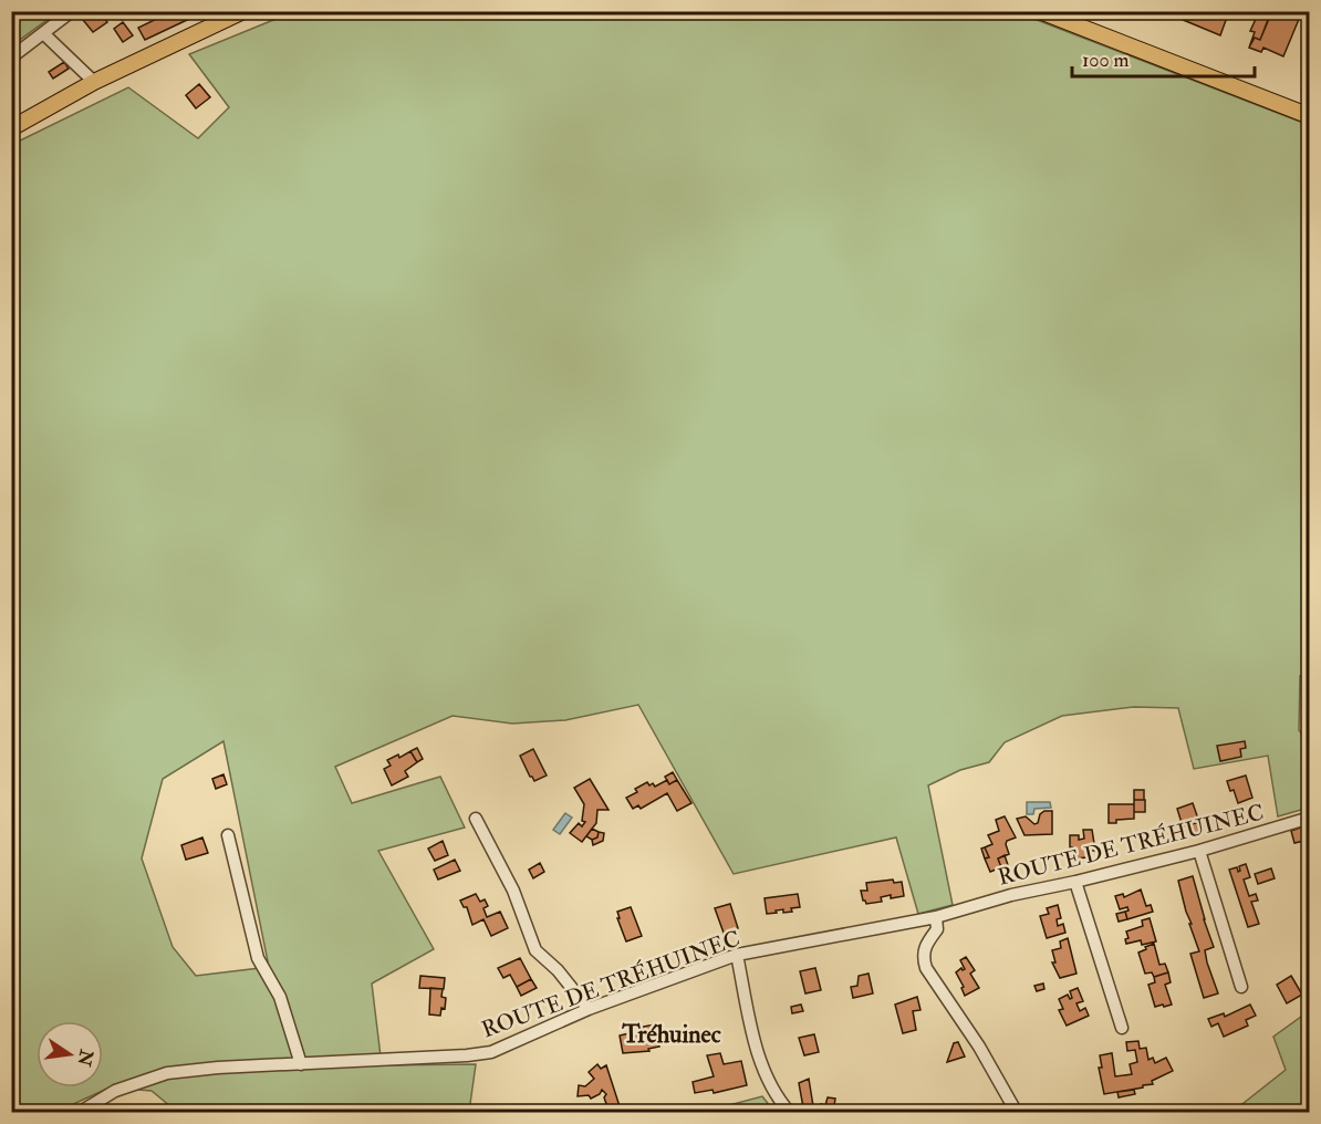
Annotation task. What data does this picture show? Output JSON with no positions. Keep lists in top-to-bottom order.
{
  "streets": {
    "street": ["ROUTE DE TRÉHUINEC"]
  },
  "districts": ["Tréhuinec"],
  "scale_bar": "100 m",
  "north": "right"
}
